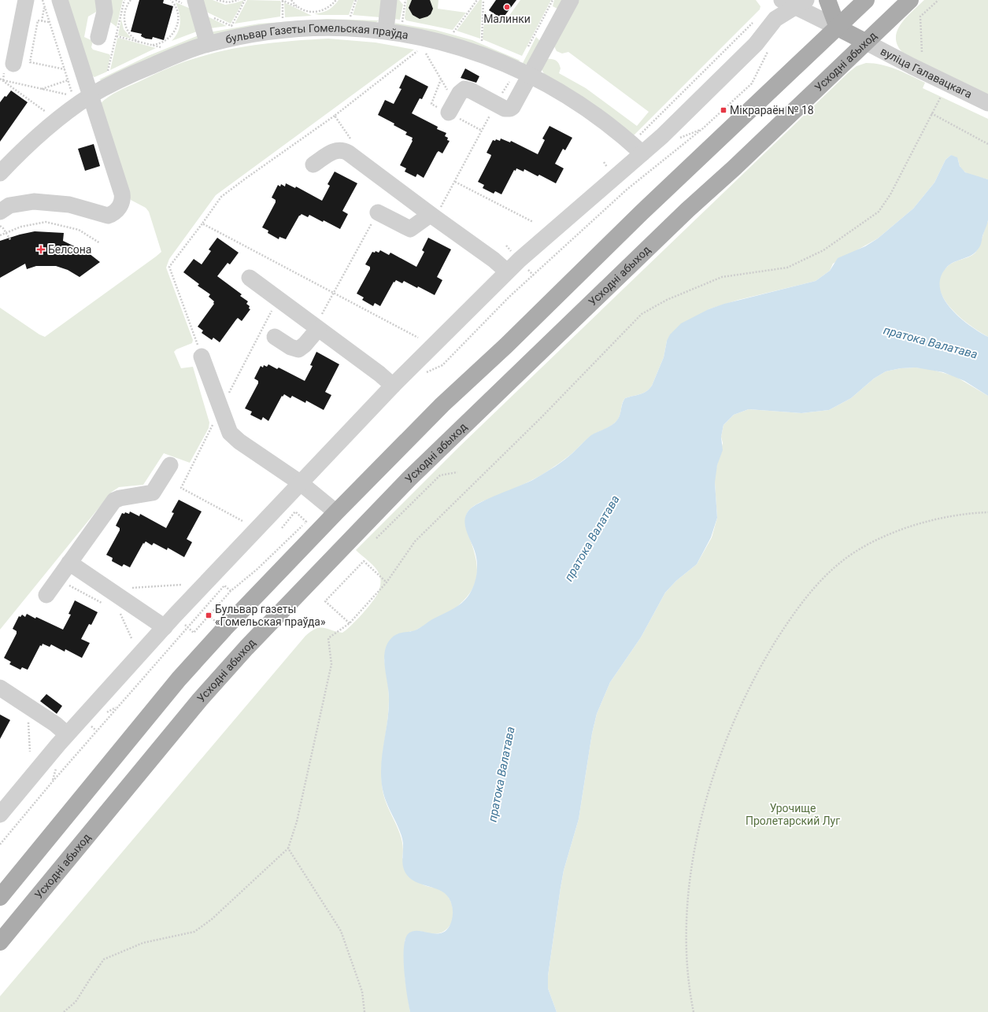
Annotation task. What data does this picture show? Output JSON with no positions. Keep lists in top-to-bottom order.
{
  "streets": {
    "main road": ["Усходні абыход"],
    "street": ["бульвар Газеты Гомельская праўда", "вуліца Галавацкага"]
  },
  "crossings": [
    ["Усходні абыход", "вуліца Галавацкага"]
  ],
  "water": ["пратока Валатава"],
  "parks": ["Урочище Пролетарский Луг"],
  "places": {
    "other": ["Малинки"],
    "transit": ["Мікрараён № 18", "Бульвар газеты «Гомельская праўда»"],
    "health": ["Белсона"]
  }
}
